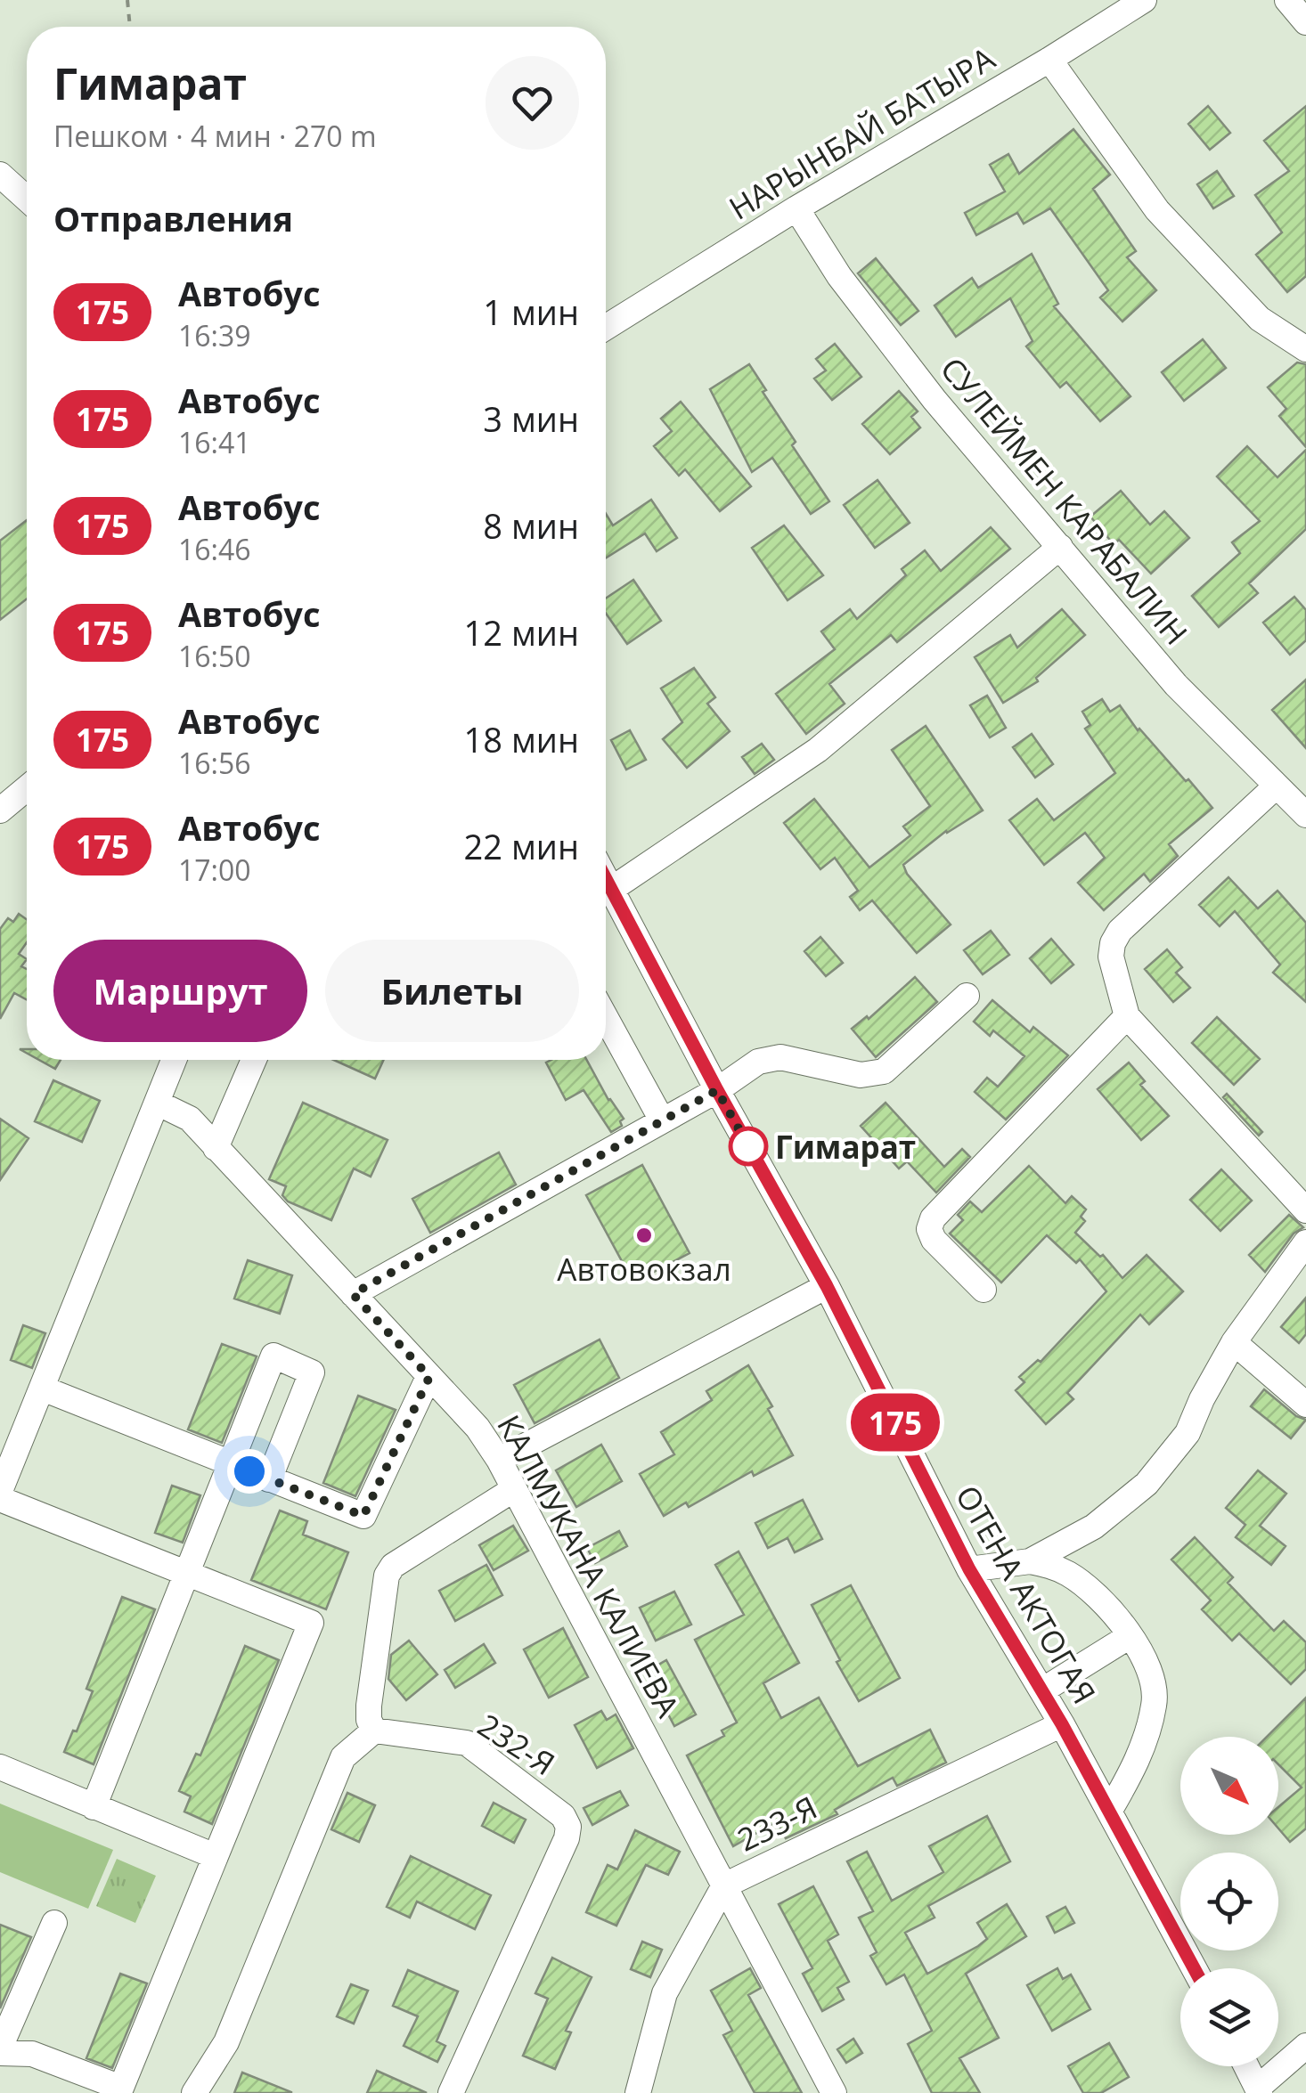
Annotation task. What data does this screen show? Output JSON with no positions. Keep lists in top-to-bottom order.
{
  "streets": {
    "street": [
      "НАРЫНБАЙ БАТЫРА",
      "СУЛЕЙМЕН КАРАБАЛИН",
      "КАЛМУКАНА КАЛИЕВА",
      "ОТЕНА АКТОГАЯ",
      "232-Я",
      "233-Я"
    ]
  },
  "crossings": [
    ["НАРЫНБАЙ БАТЫРА", "СУЛЕЙМЕН КАРАБАЛИН"],
    ["КАЛМУКАНА КАЛИЕВА", "233-Я"],
    ["ОТЕНА АКТОГАЯ", "233-Я"]
  ],
  "places": ["Гимарат", "Автовокзал"],
  "lines": ["bus line 175"],
  "north": "bottom right",
  "page": {
    "on_map": "175",
    "heading": [
      ["Гимарат", "Пешком · 4 мин · 270 m"],
      "Отправления"
    ],
    "list": [
      {
        "mark": "175",
        "name": "Автобус",
        "note": "16:39",
        "value": "1 мин"
      },
      {
        "mark": "175",
        "name": "Автобус",
        "note": "16:41",
        "value": "3 мин"
      },
      {
        "mark": "175",
        "name": "Автобус",
        "note": "16:46",
        "value": "8 мин"
      },
      {
        "mark": "175",
        "name": "Автобус",
        "note": "16:50",
        "value": "12 мин"
      },
      {
        "mark": "175",
        "name": "Автобус",
        "note": "16:56",
        "value": "18 мин"
      },
      {
        "mark": "175",
        "name": "Автобус",
        "note": "17:00",
        "value": "22 мин"
      }
    ],
    "buttons": ["Маршрут", "Билеты"]
  }
}
